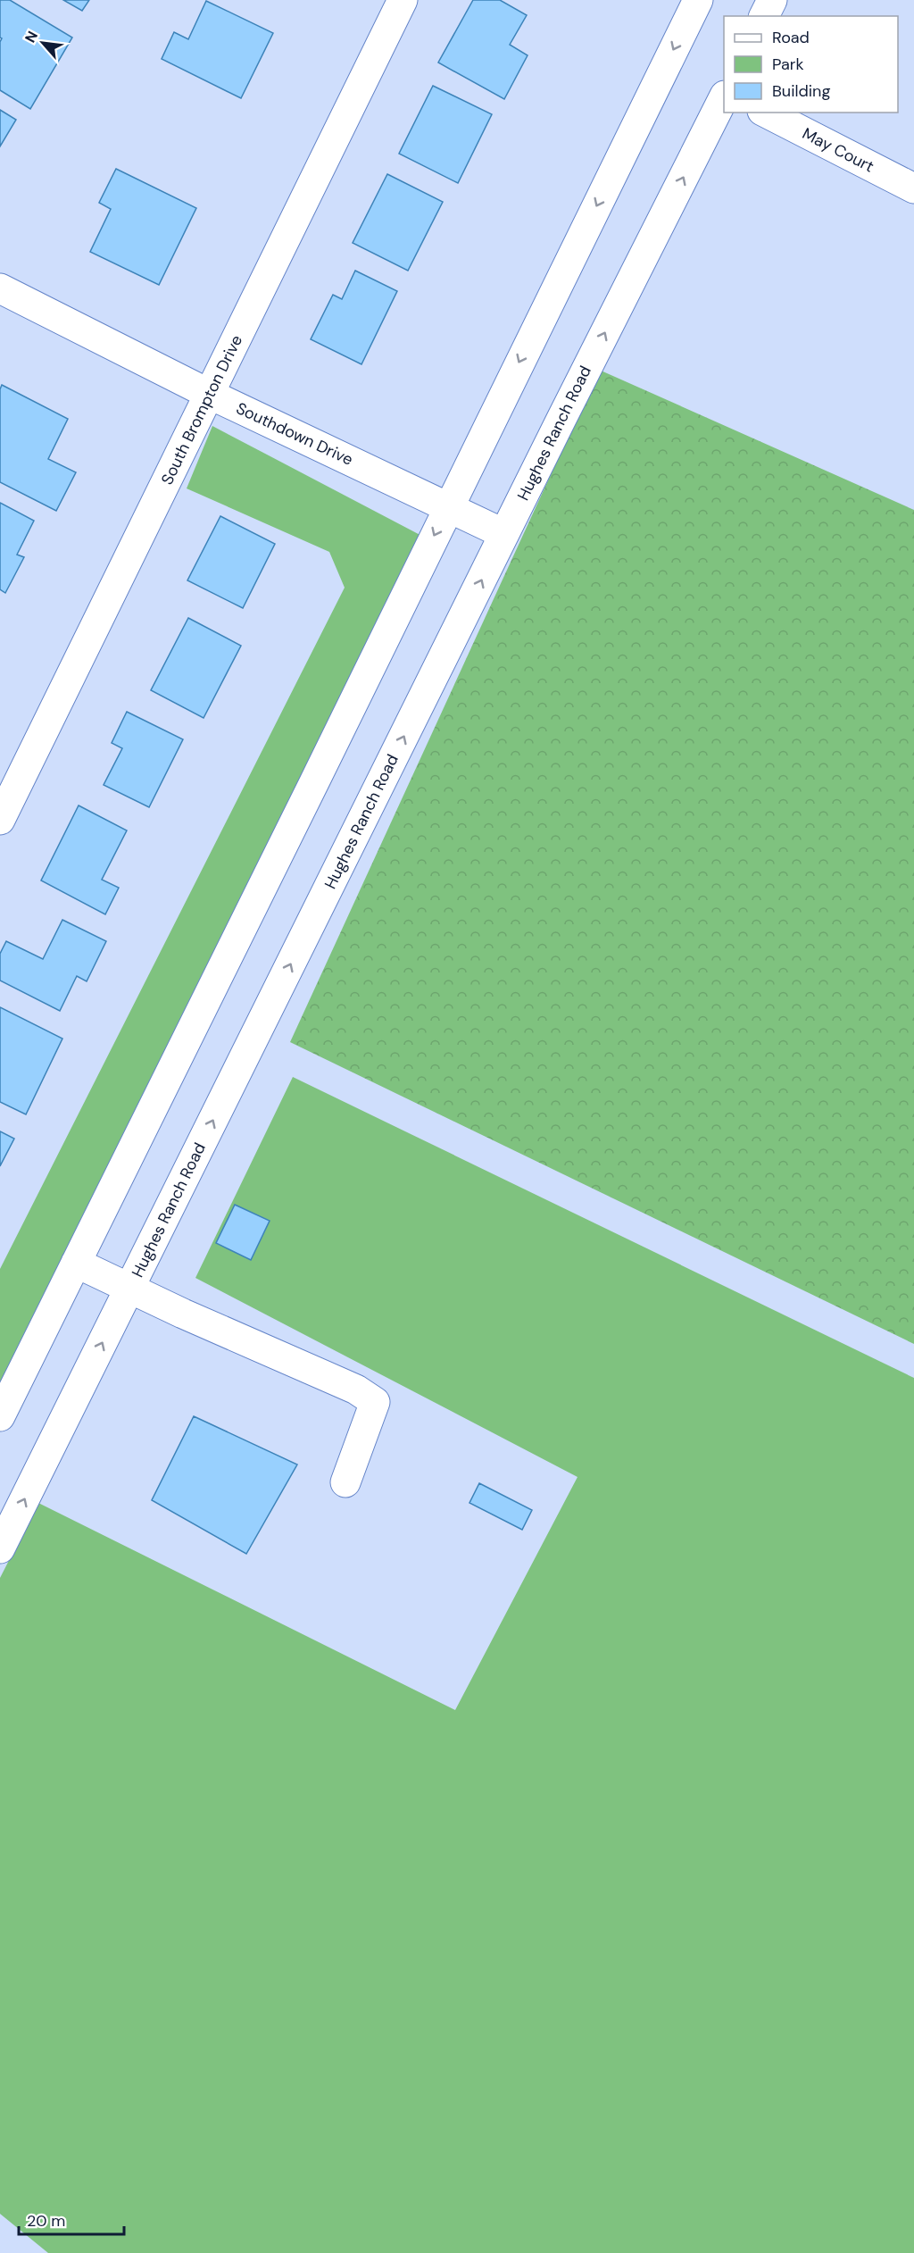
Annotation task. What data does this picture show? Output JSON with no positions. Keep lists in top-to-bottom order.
{
  "streets": {
    "street": [
      "May Court",
      "South Brompton Drive",
      "Hughes Ranch Road",
      "Southdown Drive"
    ]
  },
  "crossings": [
    ["South Brompton Drive", "Southdown Drive"],
    ["Hughes Ranch Road", "Southdown Drive"]
  ],
  "legend": ["Road", "Park", "Building"],
  "scale_bar": "20 m",
  "north": "top left"
}
